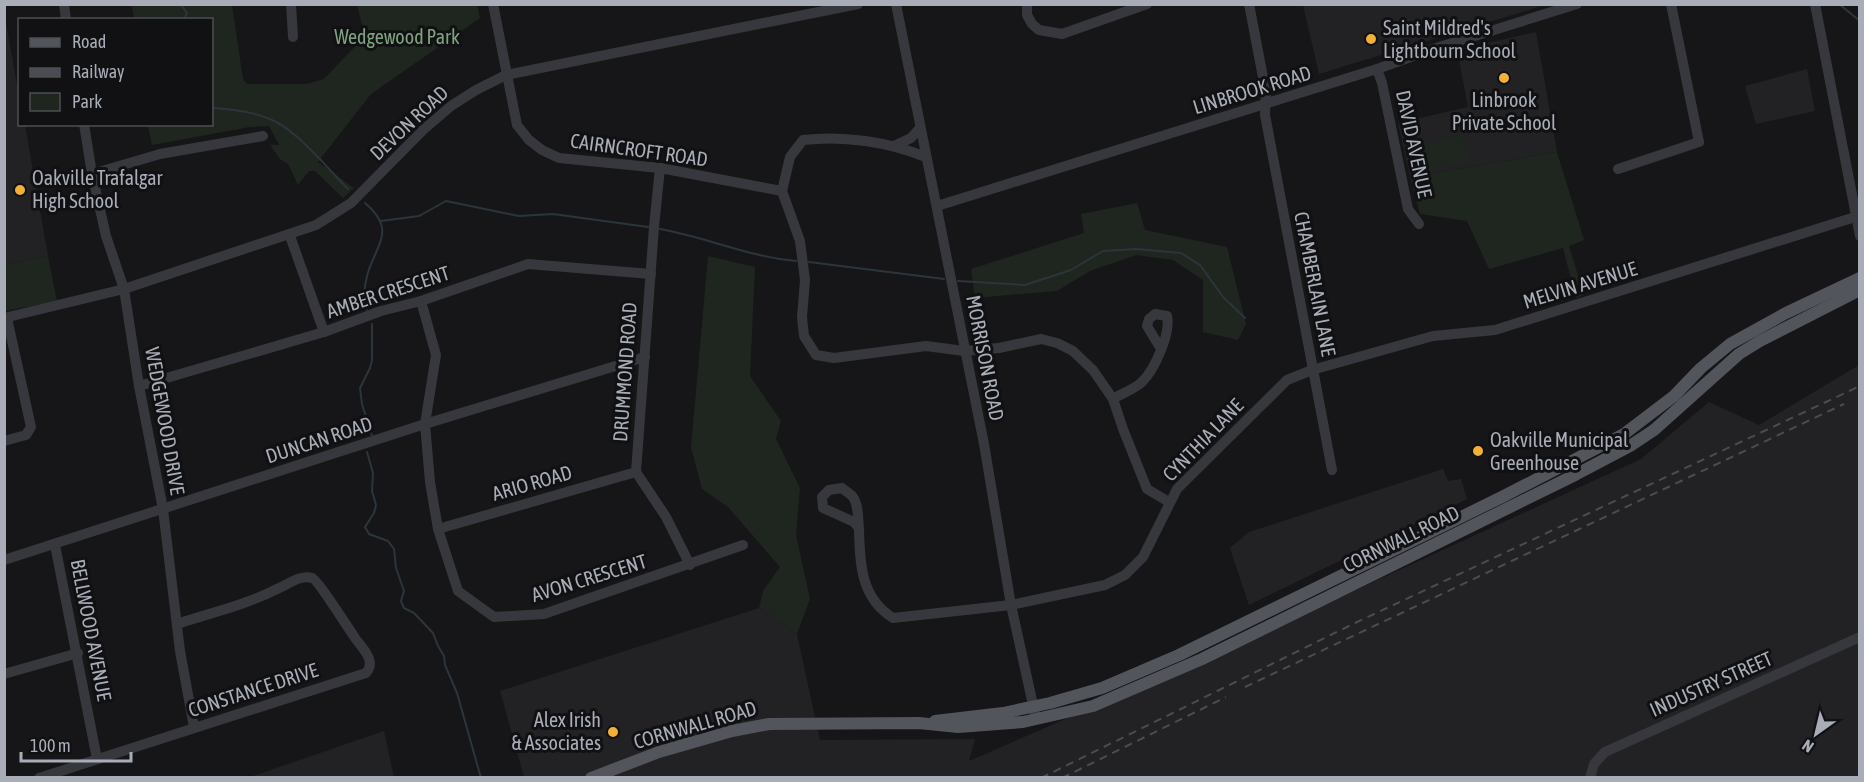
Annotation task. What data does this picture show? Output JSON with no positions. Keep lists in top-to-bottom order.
{
  "streets": {
    "main road": ["CORNWALL ROAD"],
    "street": [
      "LINBROOK ROAD",
      "DEVON ROAD",
      "DAVID AVENUE",
      "CAIRNCROFT ROAD",
      "CHAMBERLAIN LANE",
      "MELVIN AVENUE",
      "AMBER CRESCENT",
      "MORRISON ROAD",
      "DRUMMOND ROAD",
      "WEDGEWOOD DRIVE",
      "DUNCAN ROAD",
      "CYNTHIA LANE",
      "ARIO ROAD",
      "AVON CRESCENT",
      "BELLWOOD AVENUE",
      "INDUSTRY STREET",
      "CONSTANCE DRIVE"
    ]
  },
  "crossings": [
    ["LINBROOK ROAD", "DAVID AVENUE"],
    ["LINBROOK ROAD", "CHAMBERLAIN LANE"],
    ["LINBROOK ROAD", "MORRISON ROAD"],
    ["DEVON ROAD", "CAIRNCROFT ROAD"],
    ["DEVON ROAD", "WEDGEWOOD DRIVE"],
    ["CAIRNCROFT ROAD", "DRUMMOND ROAD"],
    ["CHAMBERLAIN LANE", "MELVIN AVENUE"],
    ["CHAMBERLAIN LANE", "CYNTHIA LANE"],
    ["MELVIN AVENUE", "CYNTHIA LANE"],
    ["AMBER CRESCENT", "DRUMMOND ROAD"],
    ["AMBER CRESCENT", "WEDGEWOOD DRIVE"],
    ["AMBER CRESCENT", "AVON CRESCENT"],
    ["MORRISON ROAD", "CYNTHIA LANE"],
    ["MORRISON ROAD", "CORNWALL ROAD"],
    ["DRUMMOND ROAD", "DUNCAN ROAD"],
    ["DRUMMOND ROAD", "ARIO ROAD"],
    ["WEDGEWOOD DRIVE", "DUNCAN ROAD"],
    ["WEDGEWOOD DRIVE", "CONSTANCE DRIVE"],
    ["DUNCAN ROAD", "AVON CRESCENT"],
    ["DUNCAN ROAD", "BELLWOOD AVENUE"],
    ["ARIO ROAD", "AVON CRESCENT"],
    ["BELLWOOD AVENUE", "CONSTANCE DRIVE"]
  ],
  "parks": ["Wedgewood Park"],
  "places": [
    "Saint Mildred's Lightbourn School",
    "Linbrook Private School",
    "Oakville Trafalgar High School",
    "Oakville Municipal Greenhouse",
    "Alex Irish & Associates"
  ],
  "legend": ["Road", "Railway", "Park"],
  "scale_bar": "100 m",
  "north": "bottom left"
}
